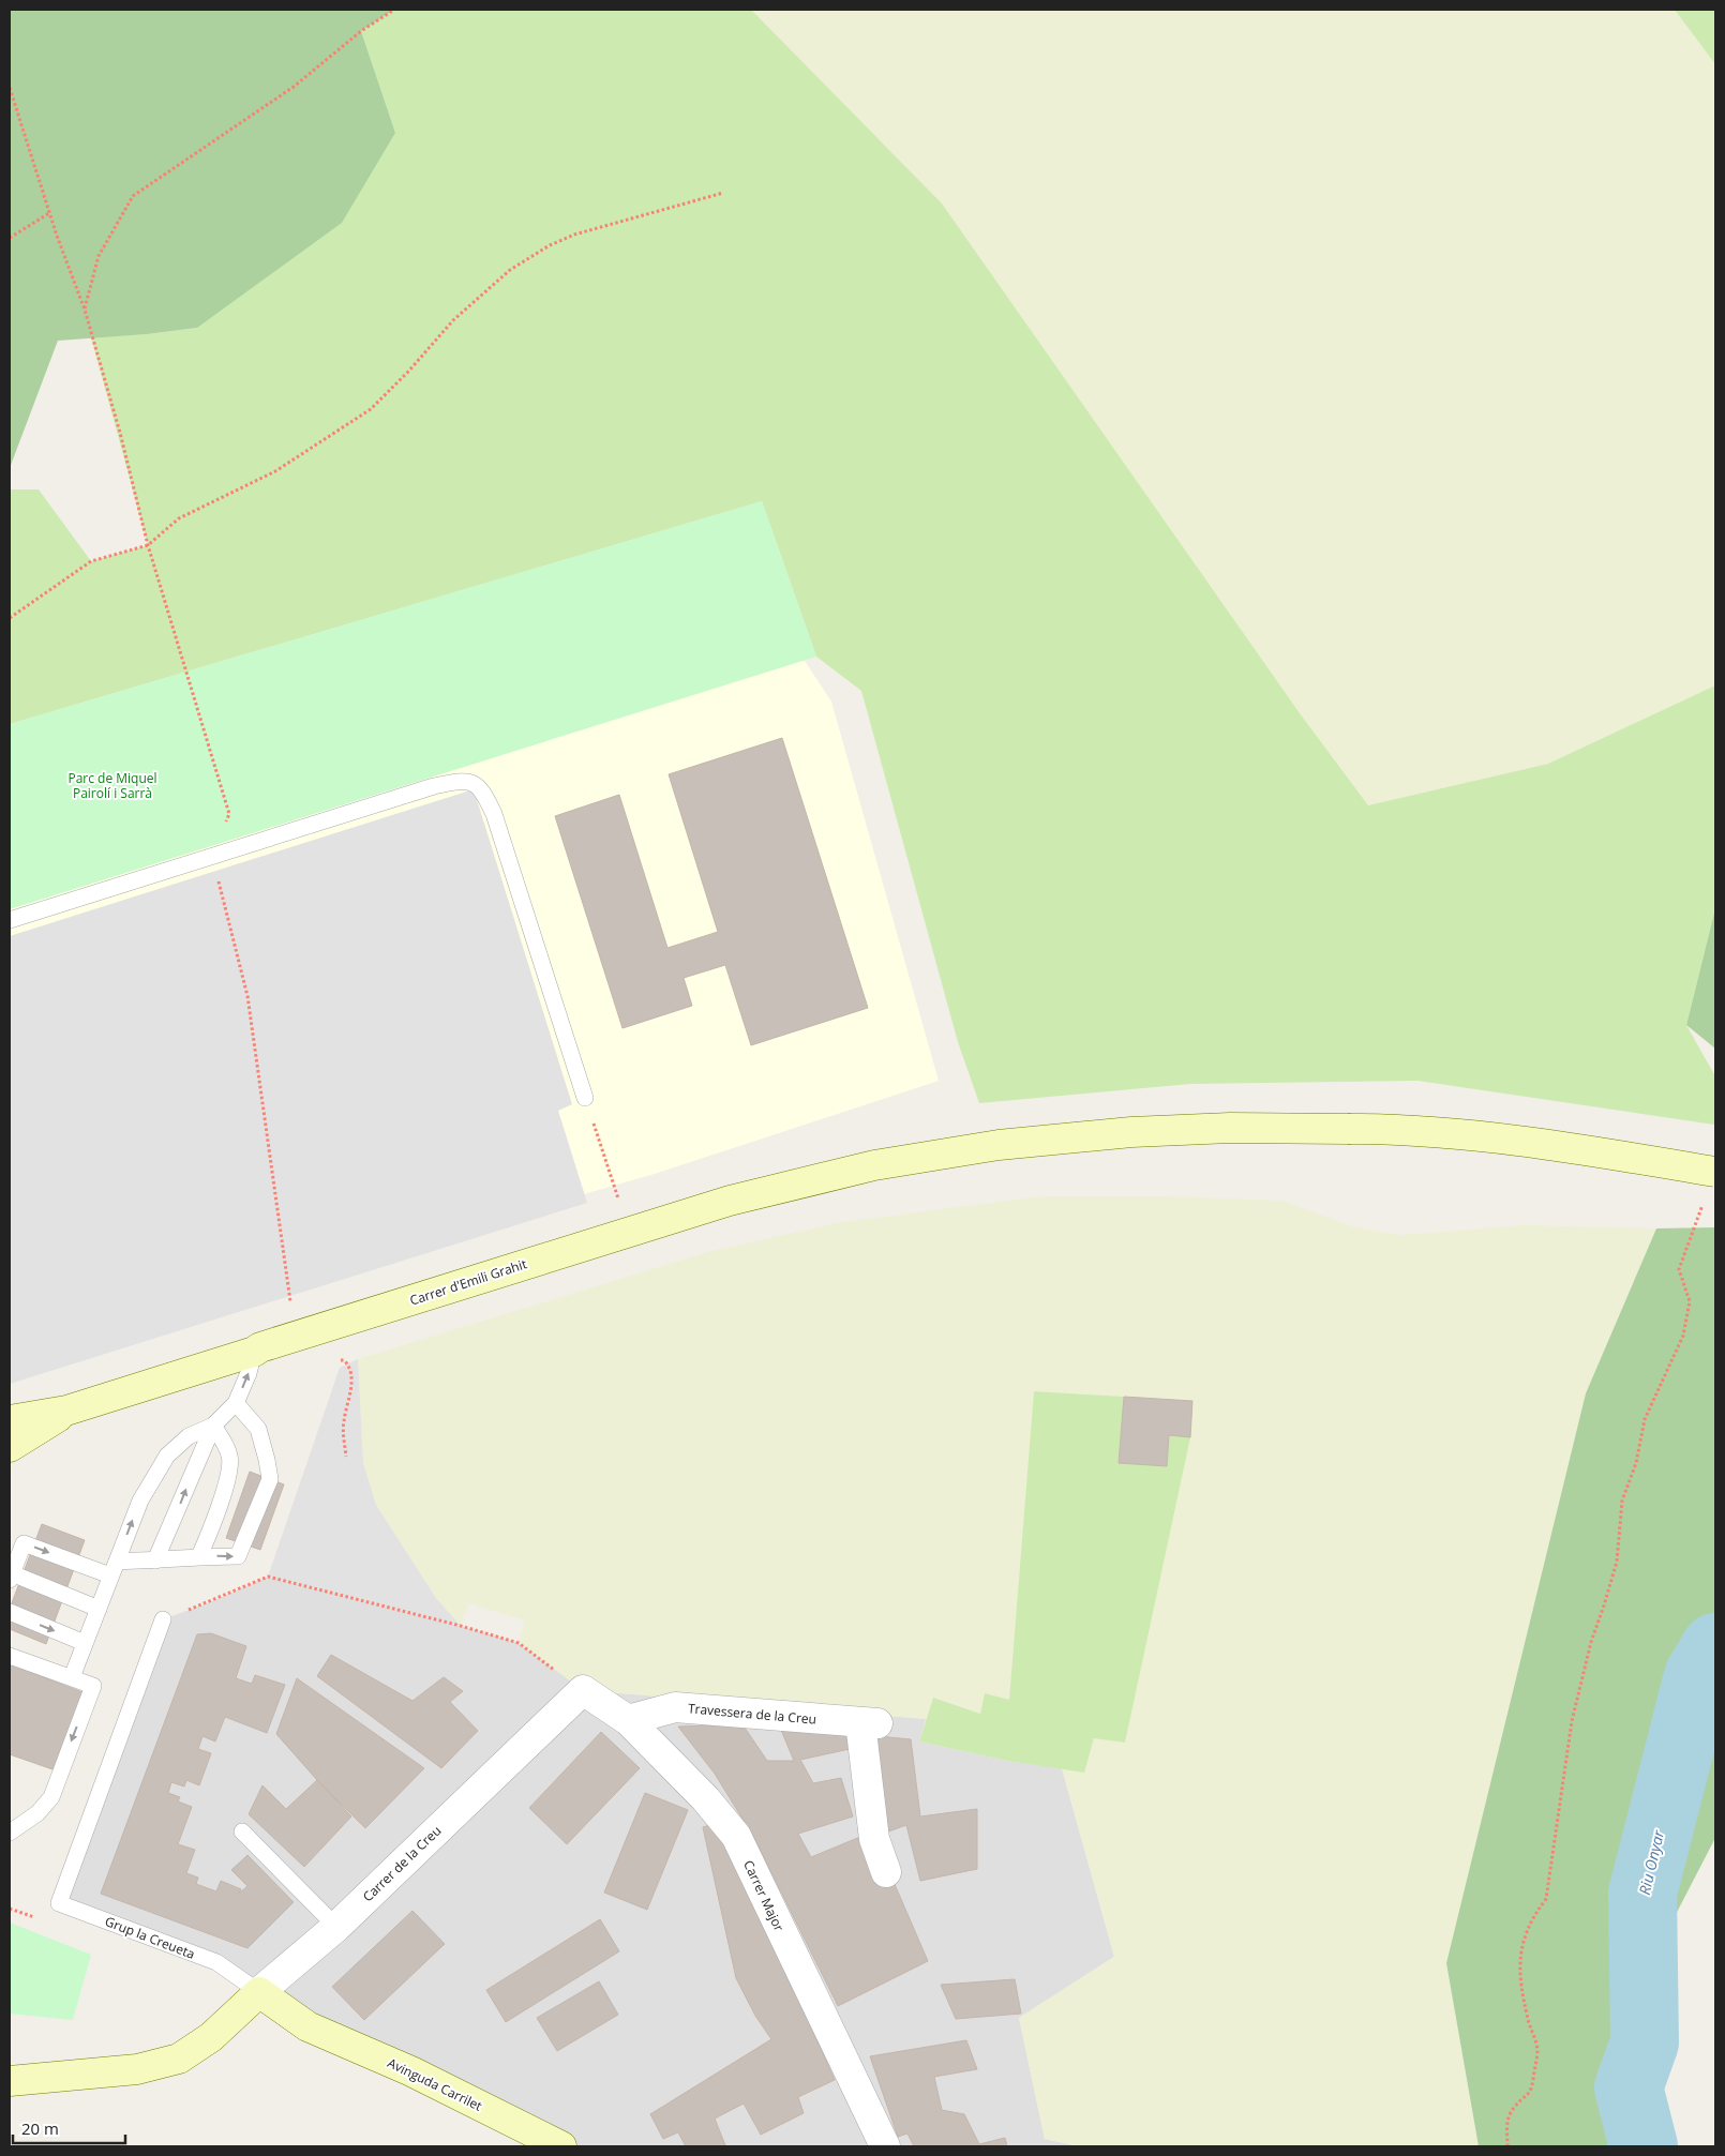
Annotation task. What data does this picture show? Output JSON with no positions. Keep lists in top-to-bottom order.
{
  "streets": {
    "main road": ["Carrer d'Emili Grahit", "Avinguda Carrilet"],
    "street": ["Travessera de la Creu", "Carrer de la Creu", "Carrer Major"],
    "lane": ["Grup la Creueta"]
  },
  "crossings": [
    ["Travessera de la Creu", "Carrer Major"],
    ["Carrer de la Creu", "Carrer Major"],
    ["Carrer de la Creu", "Grup la Creueta"],
    ["Carrer de la Creu", "Avinguda Carrilet"],
    ["Grup la Creueta", "Avinguda Carrilet"]
  ],
  "water": ["Riu Onyar"],
  "parks": ["Parc de Miquel Pairolí i Sarrà"],
  "scale_bar": "20 m"
}
